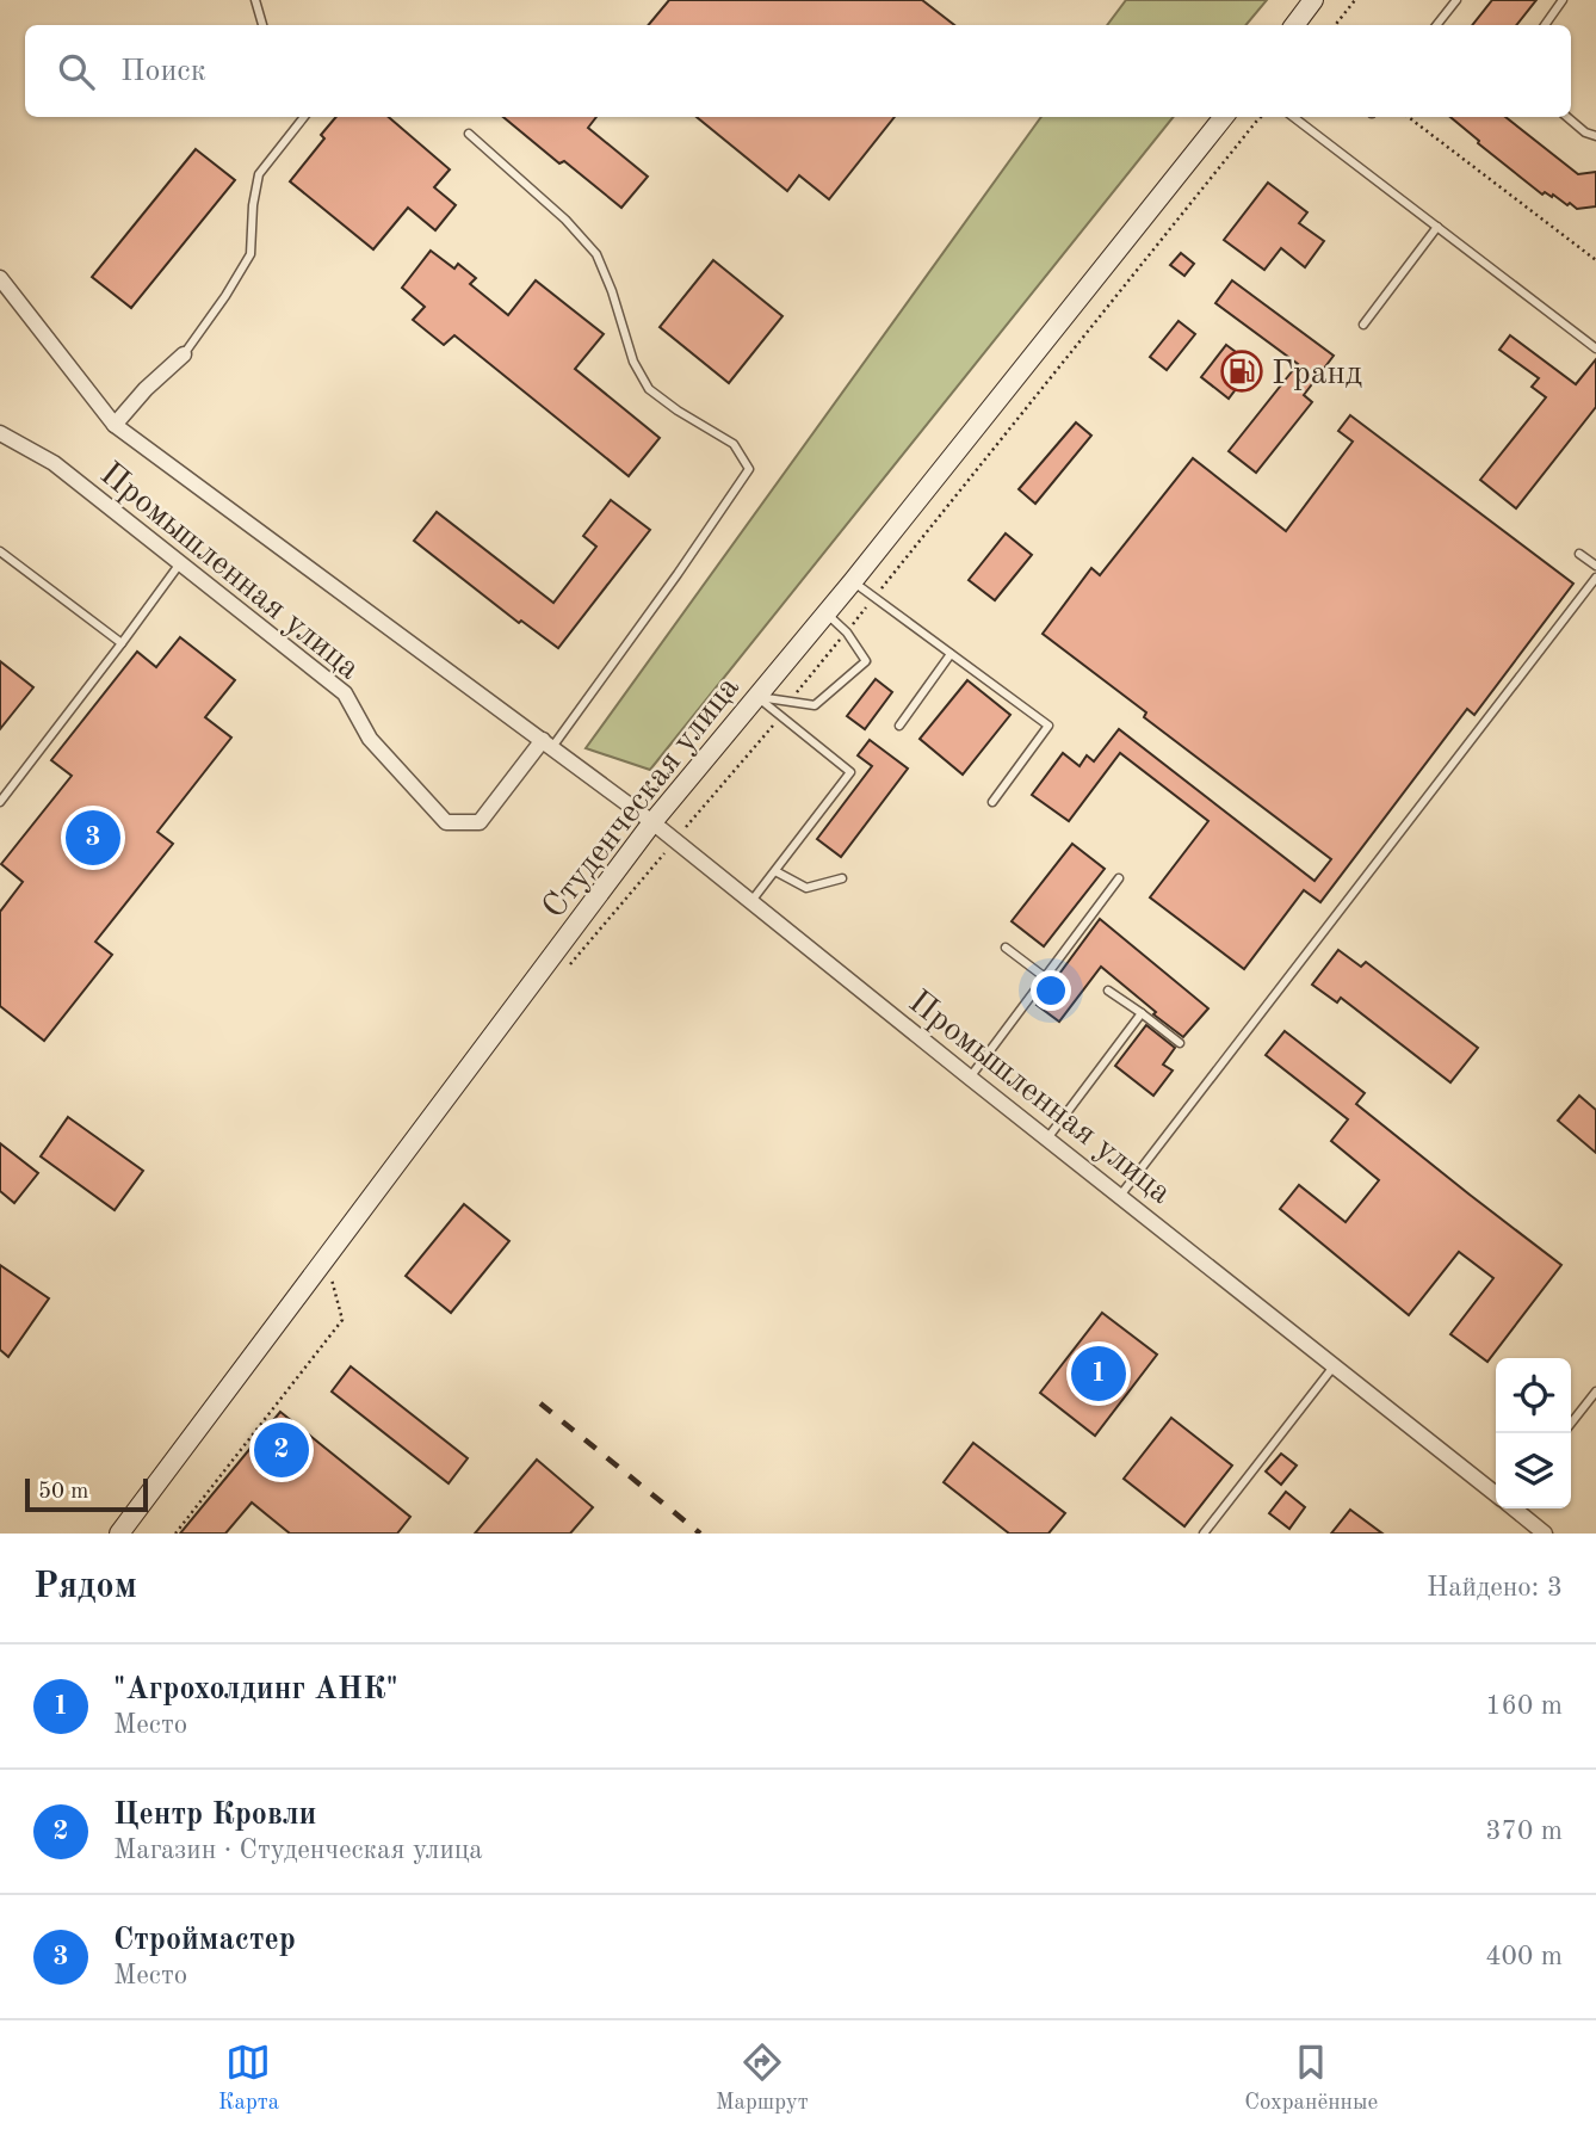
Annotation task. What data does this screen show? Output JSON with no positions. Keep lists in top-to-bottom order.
{
  "streets": {
    "main road": ["Студенческая улица"],
    "street": ["Промышленная улица"]
  },
  "crossings": [
    ["Промышленная улица", "Студенческая улица"]
  ],
  "places": {
    "fuel station": ["Гранд"]
  },
  "scale_bar": "50 m",
  "page": {
    "search": "Поиск",
    "pins": ["3", "1", "2"],
    "scale": "50 m",
    "heading": ["Рядом", "Найдено: 3"],
    "list": [
      {
        "mark": "1",
        "name": "\"Агрохолдинг АНК\"",
        "note": "Место",
        "value": "160 m"
      },
      {
        "mark": "2",
        "name": "Центр Кровли",
        "note": "Магазин · Студенческая улица",
        "value": "370 m"
      },
      {
        "mark": "3",
        "name": "Строймастер",
        "note": "Место",
        "value": "400 m"
      }
    ],
    "nav": ["Карта", "Маршрут", "Сохранённые"]
  }
}
